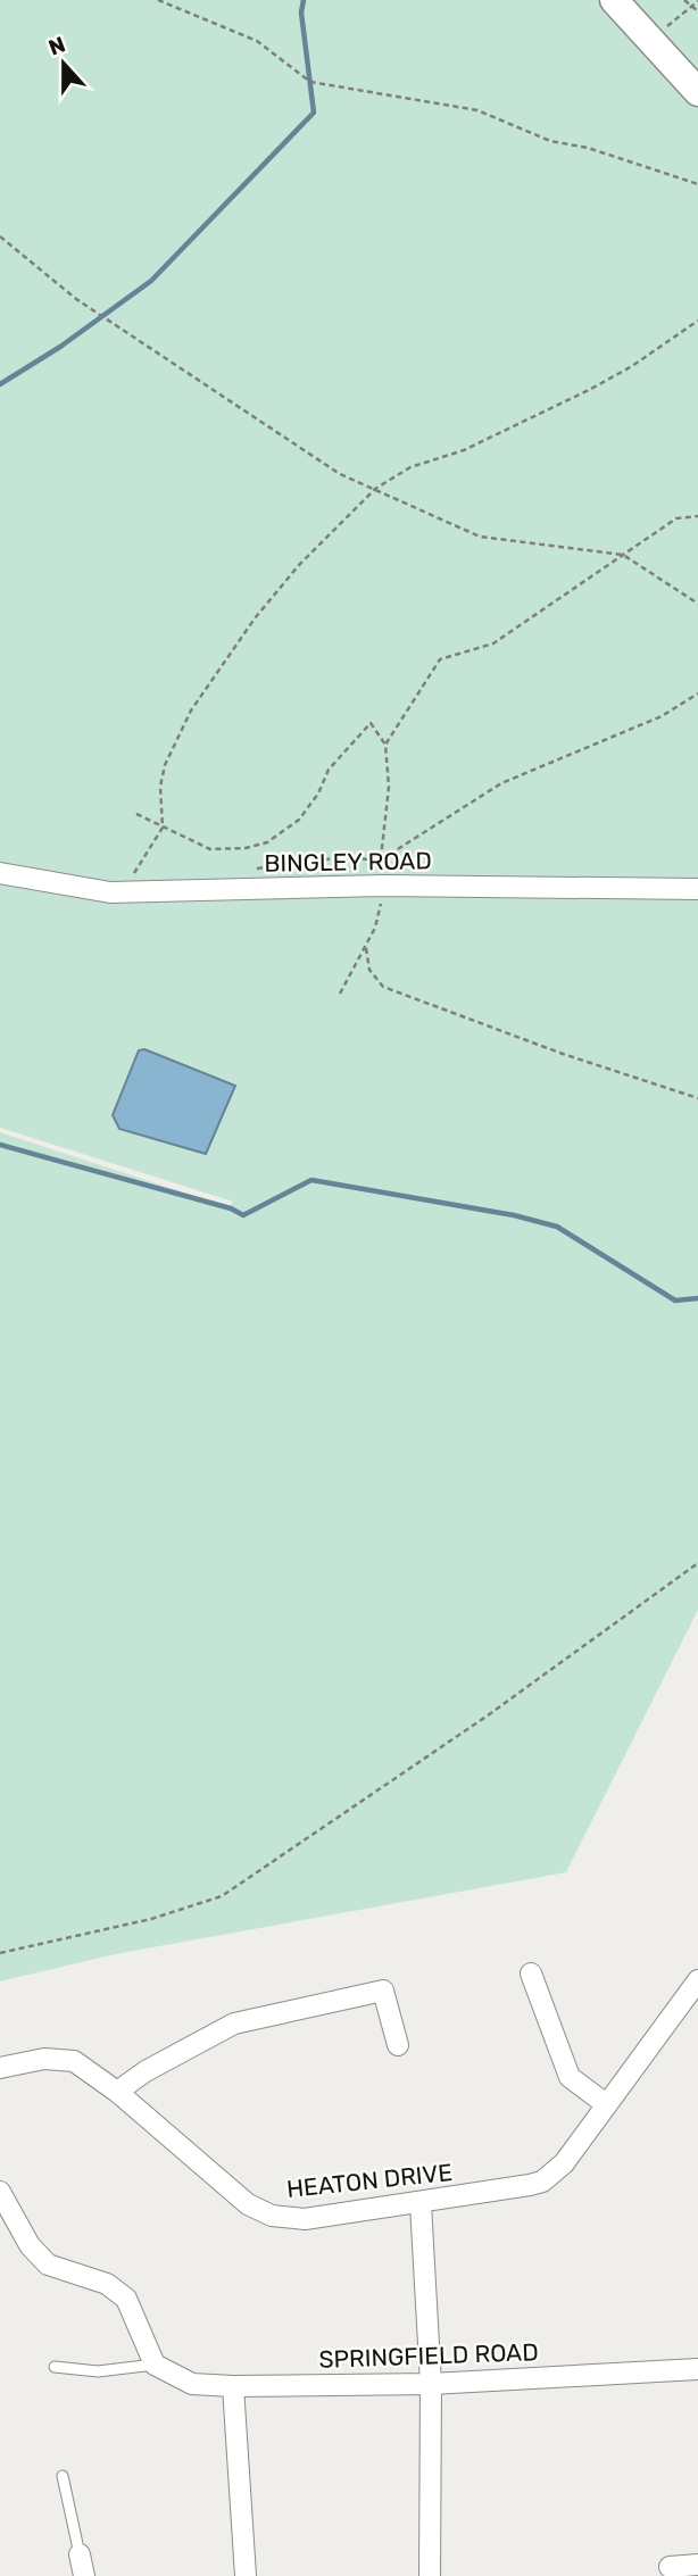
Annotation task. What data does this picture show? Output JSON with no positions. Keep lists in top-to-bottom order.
{
  "streets": {
    "street": ["BINGLEY ROAD", "HEATON DRIVE", "SPRINGFIELD ROAD"]
  },
  "north": "top"
}
